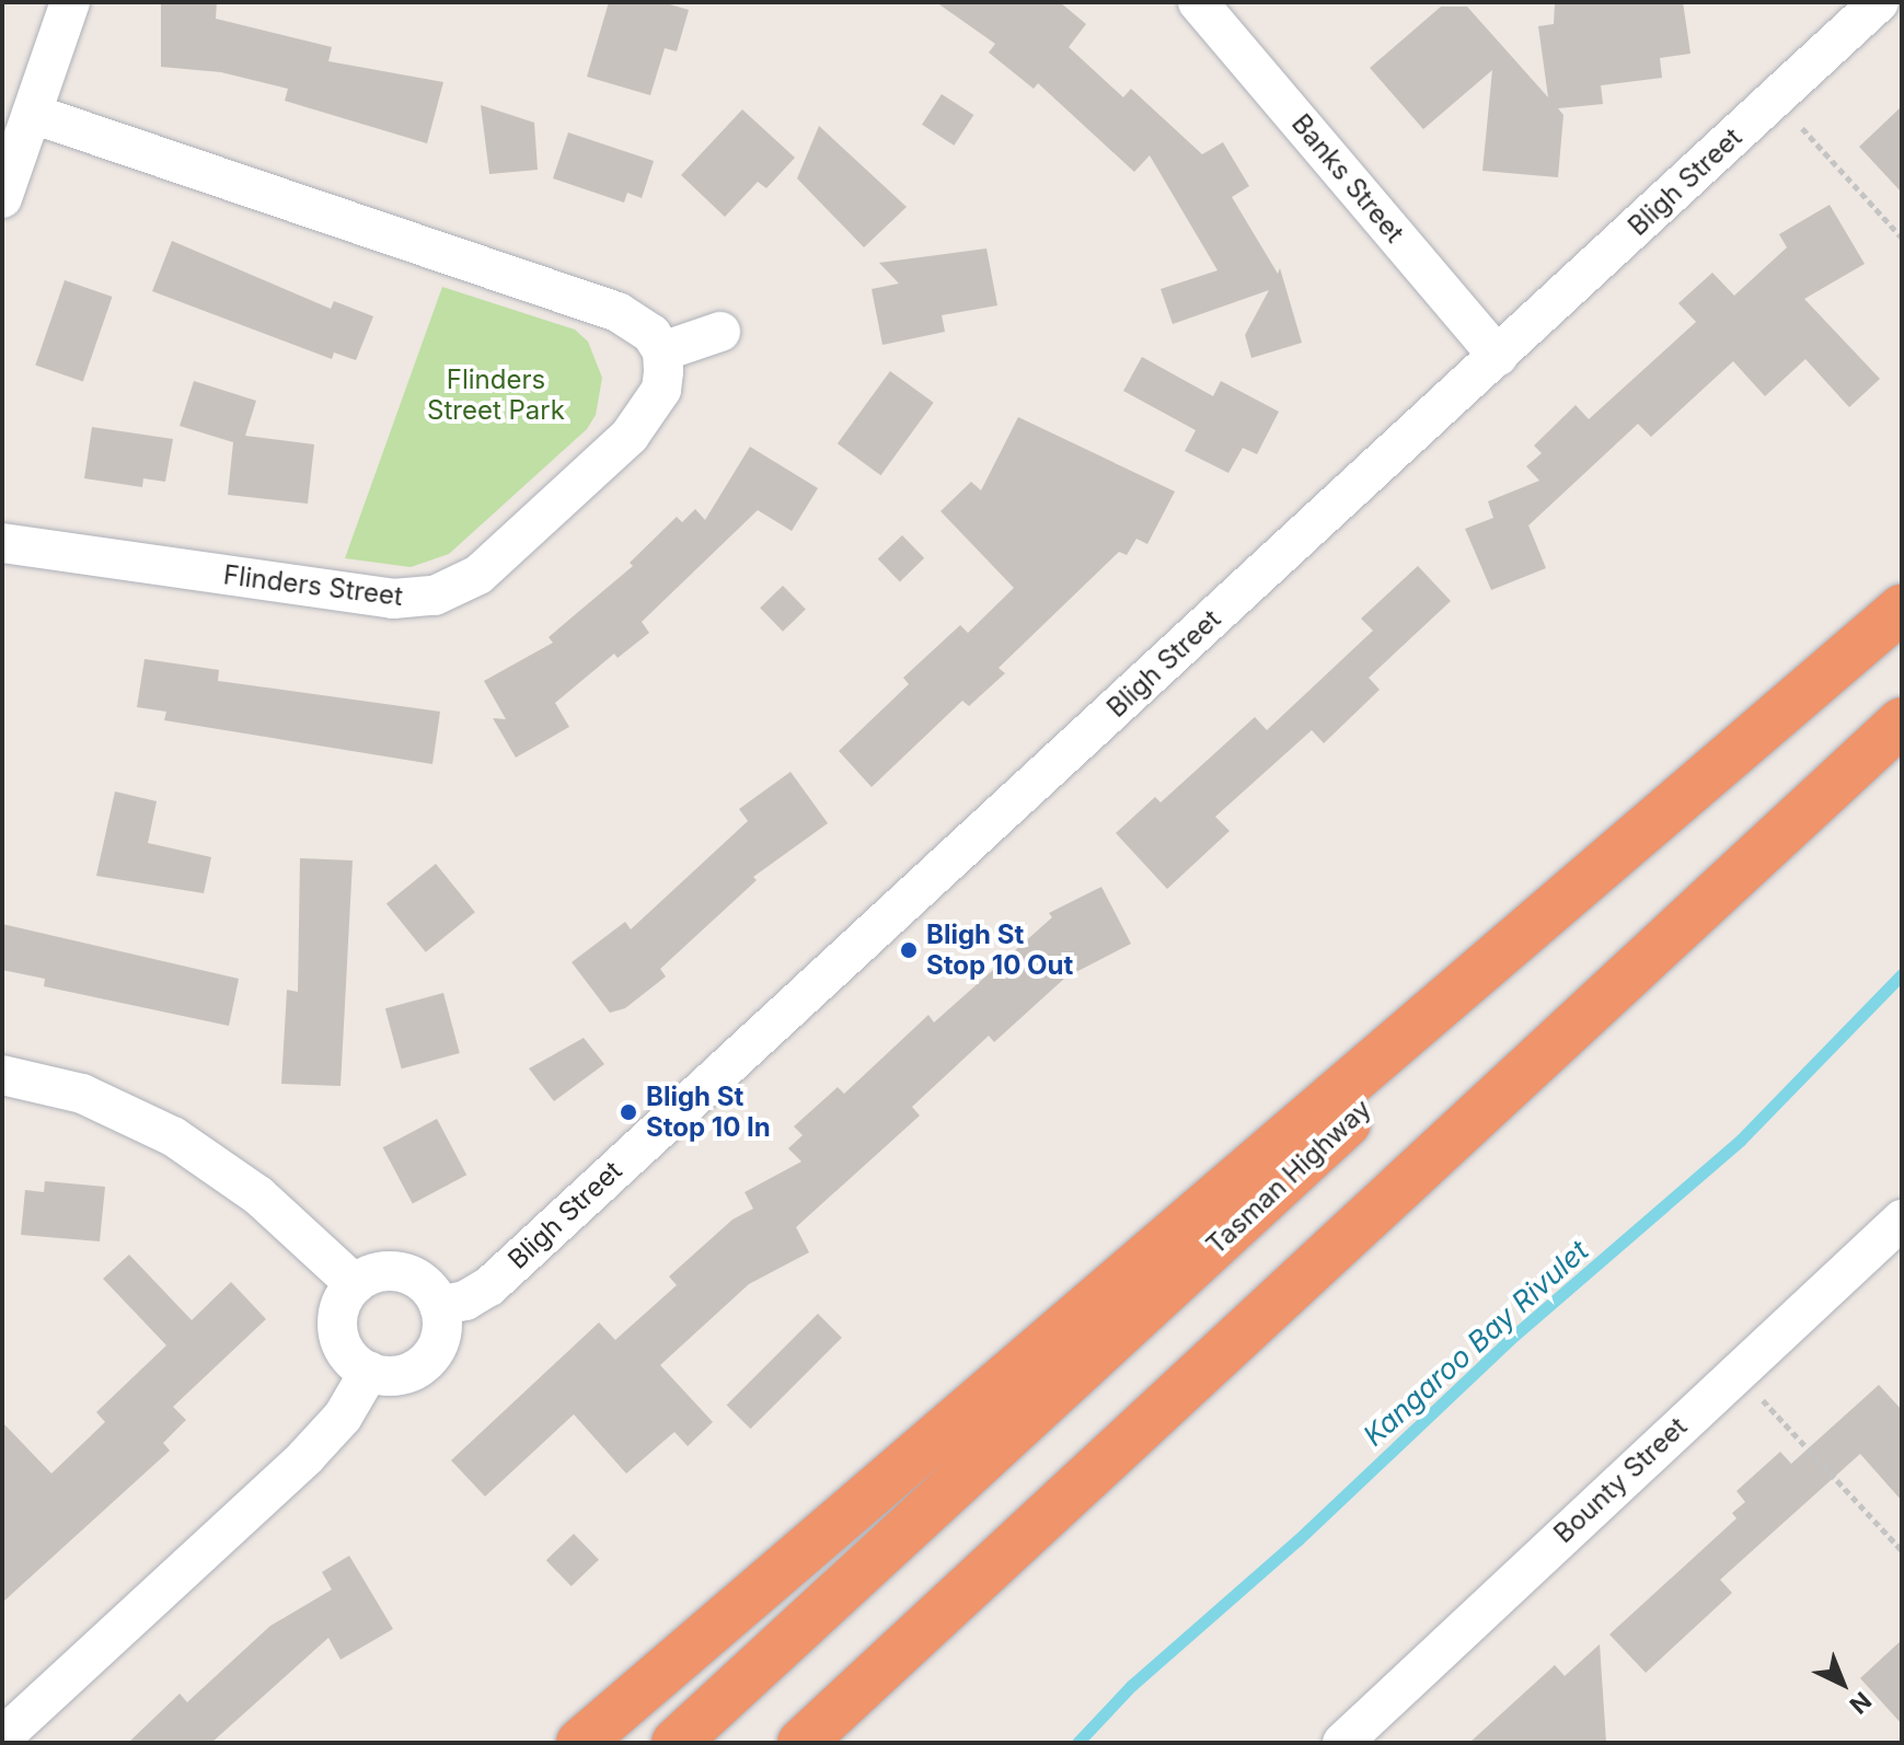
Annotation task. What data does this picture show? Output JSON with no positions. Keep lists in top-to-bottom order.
{
  "streets": {
    "highway": ["Tasman Highway"],
    "street": [
      "Banks Street",
      "Bligh Street",
      "Flinders Street",
      "Bounty Street"
    ]
  },
  "crossings": [
    ["Banks Street", "Bligh Street"]
  ],
  "water": ["Kangaroo Bay Rivulet"],
  "parks": ["Flinders Street Park"],
  "places": ["Bligh St Stop 10 Out", "Bligh St Stop 10 In"],
  "north": "bottom right"
}
